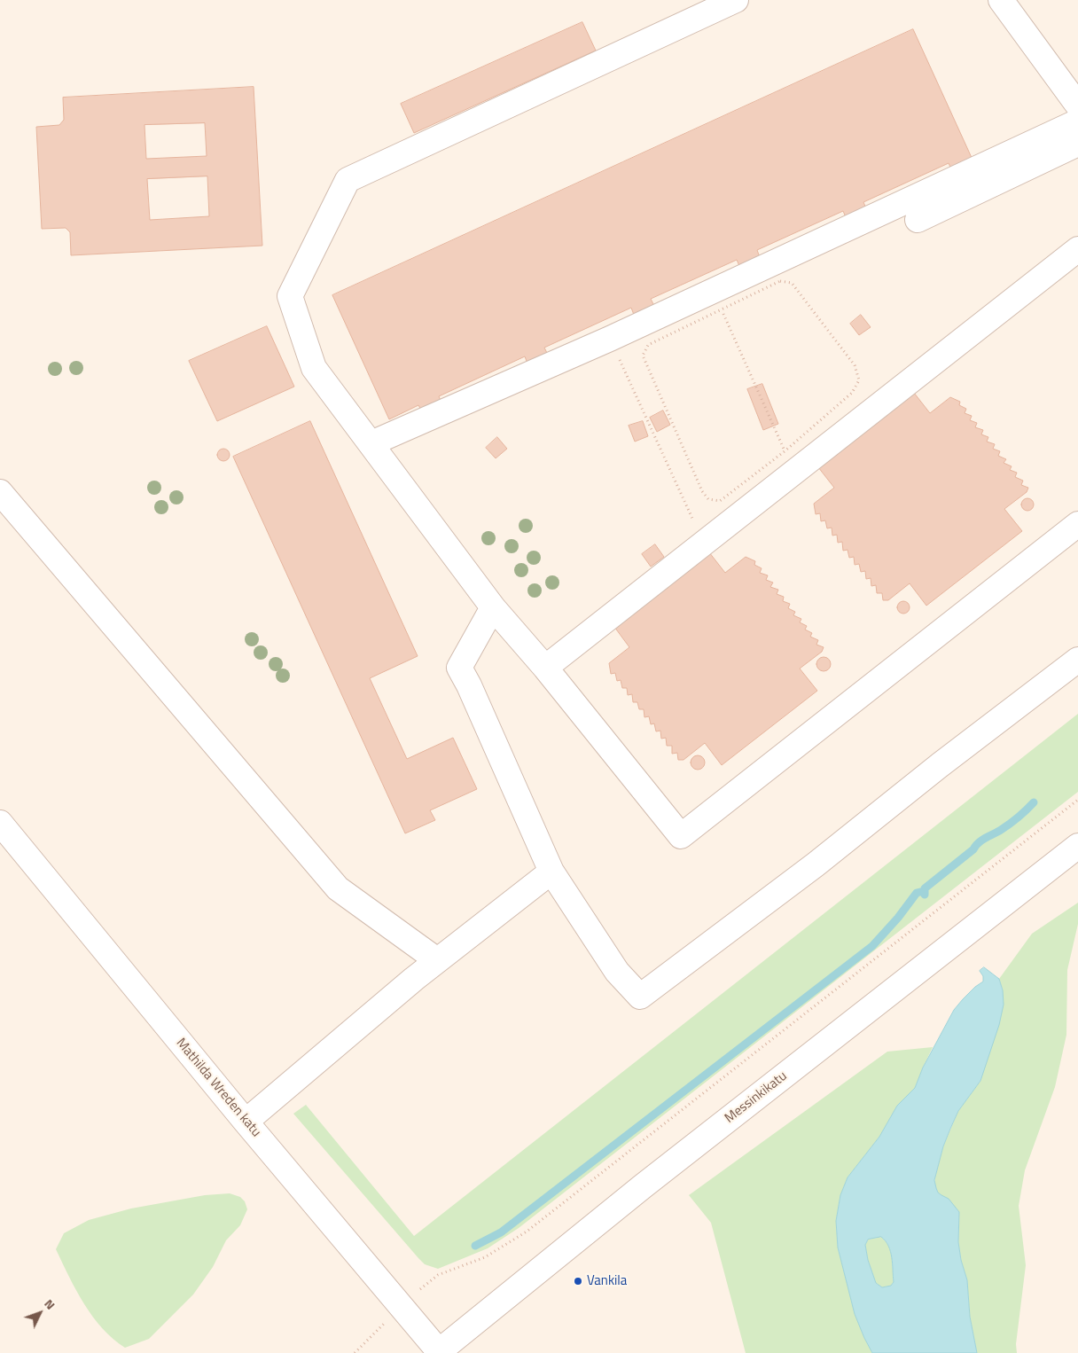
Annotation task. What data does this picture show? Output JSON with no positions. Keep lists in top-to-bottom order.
{
  "streets": {
    "street": ["Mathilda Wreden katu", "Messinkikatu"]
  },
  "crossings": [
    ["Mathilda Wreden katu", "Messinkikatu"]
  ],
  "places": ["Vankila"],
  "north": "top right"
}
